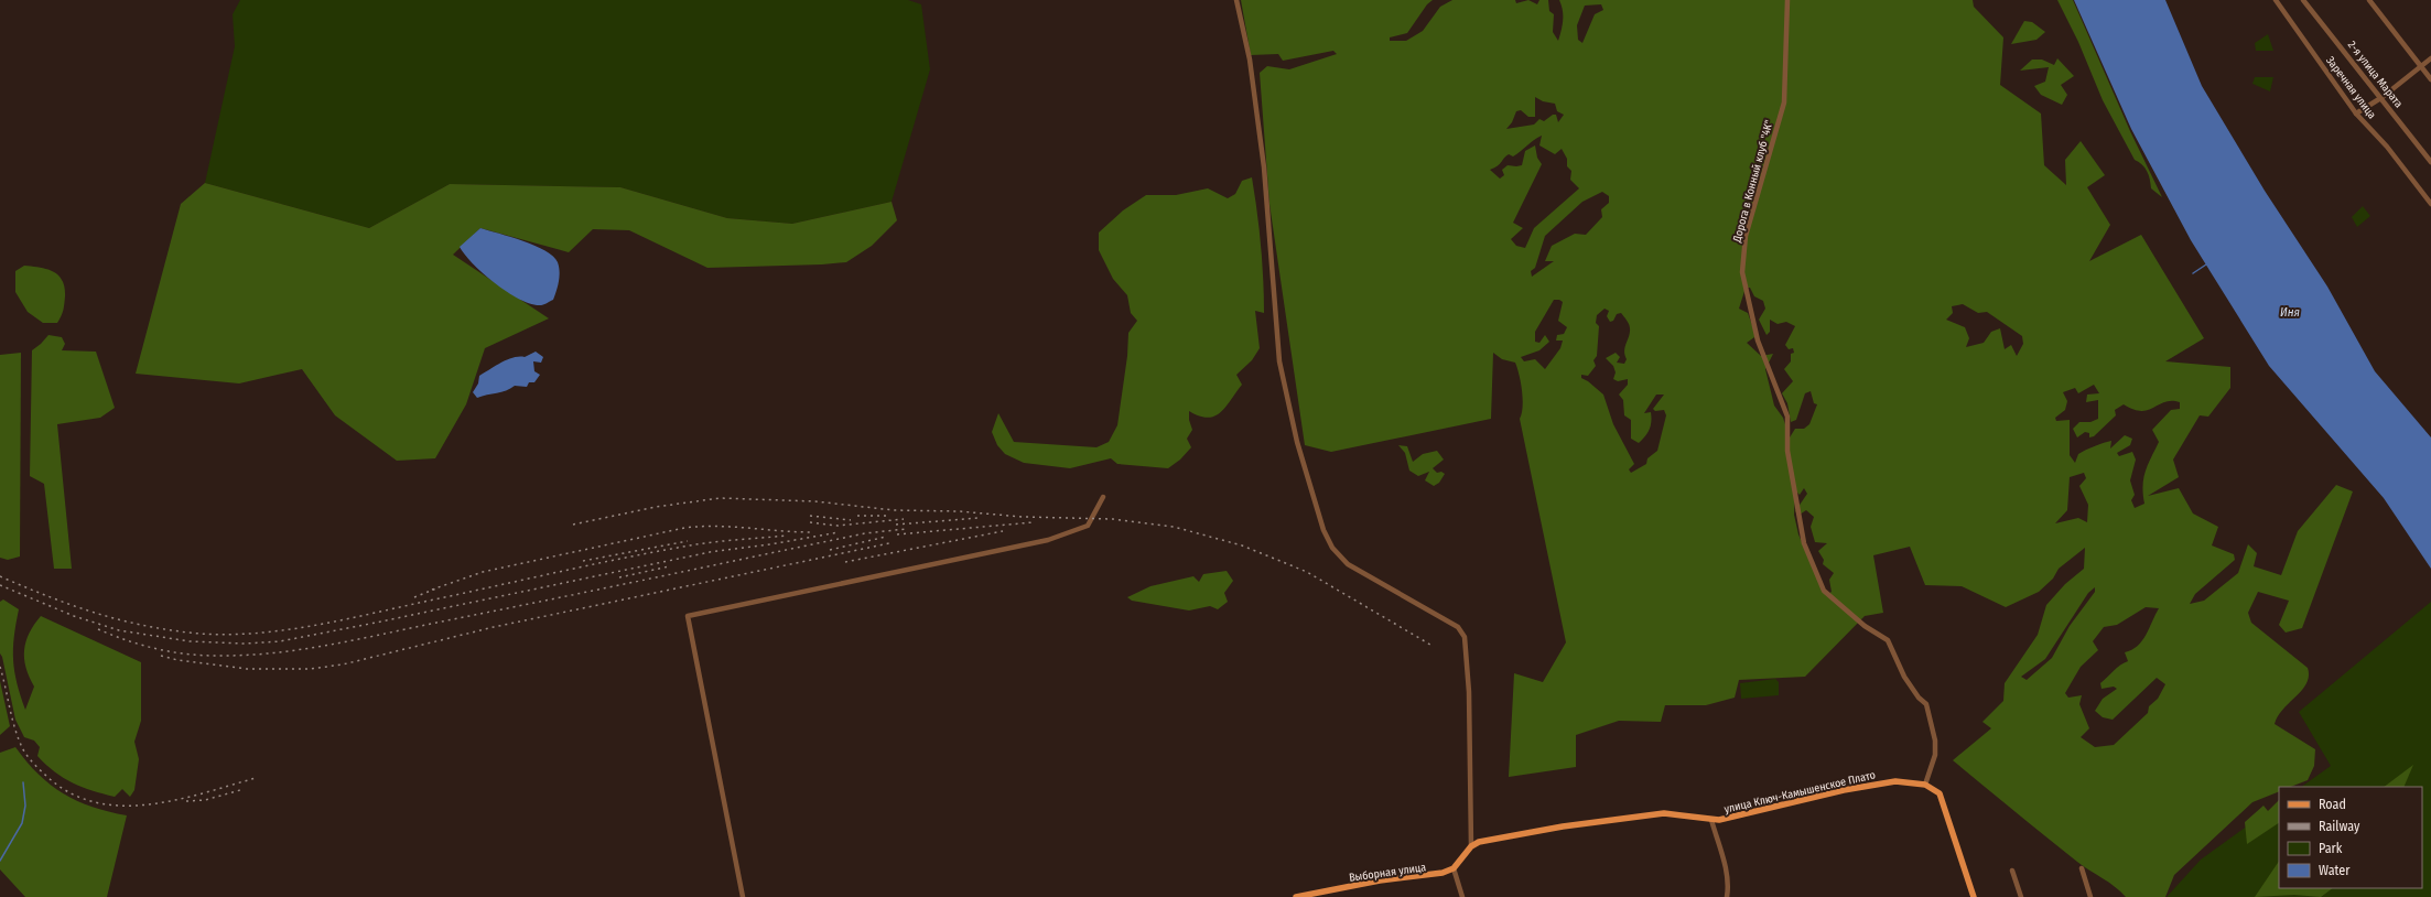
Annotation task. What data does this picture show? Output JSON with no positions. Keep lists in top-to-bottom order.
{
  "streets": {
    "main road": ["улица Ключ-Камышенское Плато", "Выборная улица"],
    "street": ["2-я улица Марата", "Заречная улица", "Дорога в Конный клуб \"4К\""]
  },
  "crossings": [
    ["Дорога в Конный клуб \"4К\"", "улица Ключ-Камышенское Плато"]
  ],
  "water": ["Иня"],
  "legend": [
    "Road",
    "Railway",
    "Park",
    "Water"
  ]
}
